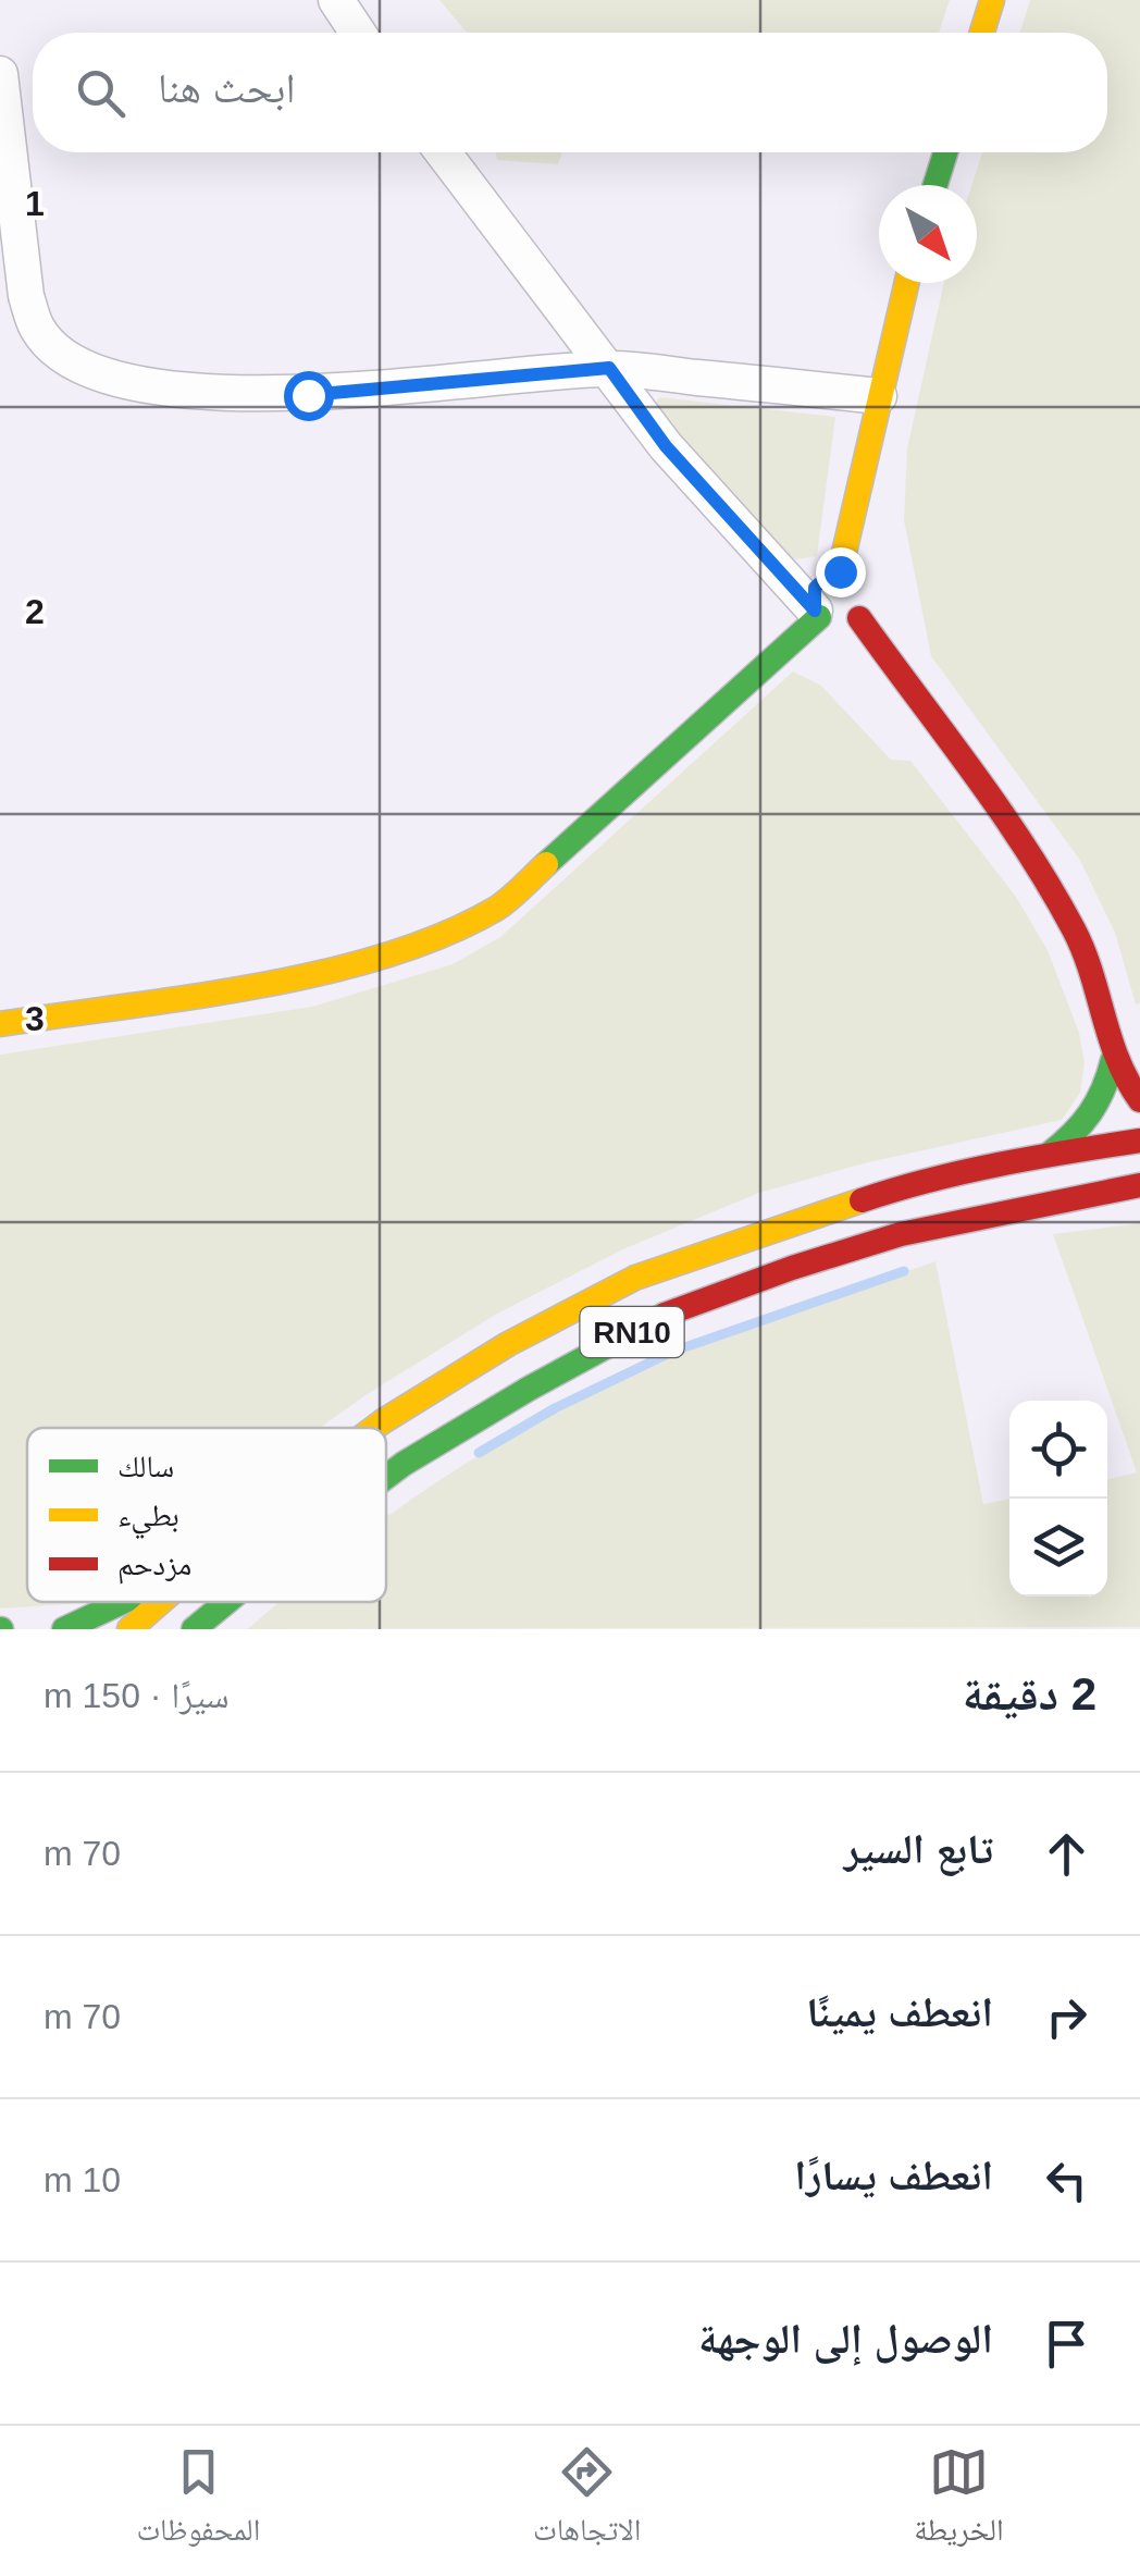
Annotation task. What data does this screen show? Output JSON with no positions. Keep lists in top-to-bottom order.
{
  "streets": {
    "main road": ["RN10"]
  },
  "legend": ["سالك", "بطيء", "مزدحم"],
  "north": "bottom right",
  "page": {
    "search": "ابحث هنا",
    "heading": ["2 دقيقة", "سيرًا · 150 m"],
    "list": [
      ["تابع السير", "70 m"],
      ["انعطف يمينًا", "70 m"],
      ["انعطف يسارًا", "10 m"],
      "الوصول إلى الوجهة"
    ],
    "nav": ["الخريطة", "الاتجاهات", "المحفوظات"]
  },
  "grid": {
    "rows": ["1", "2", "3"]
  }
}
